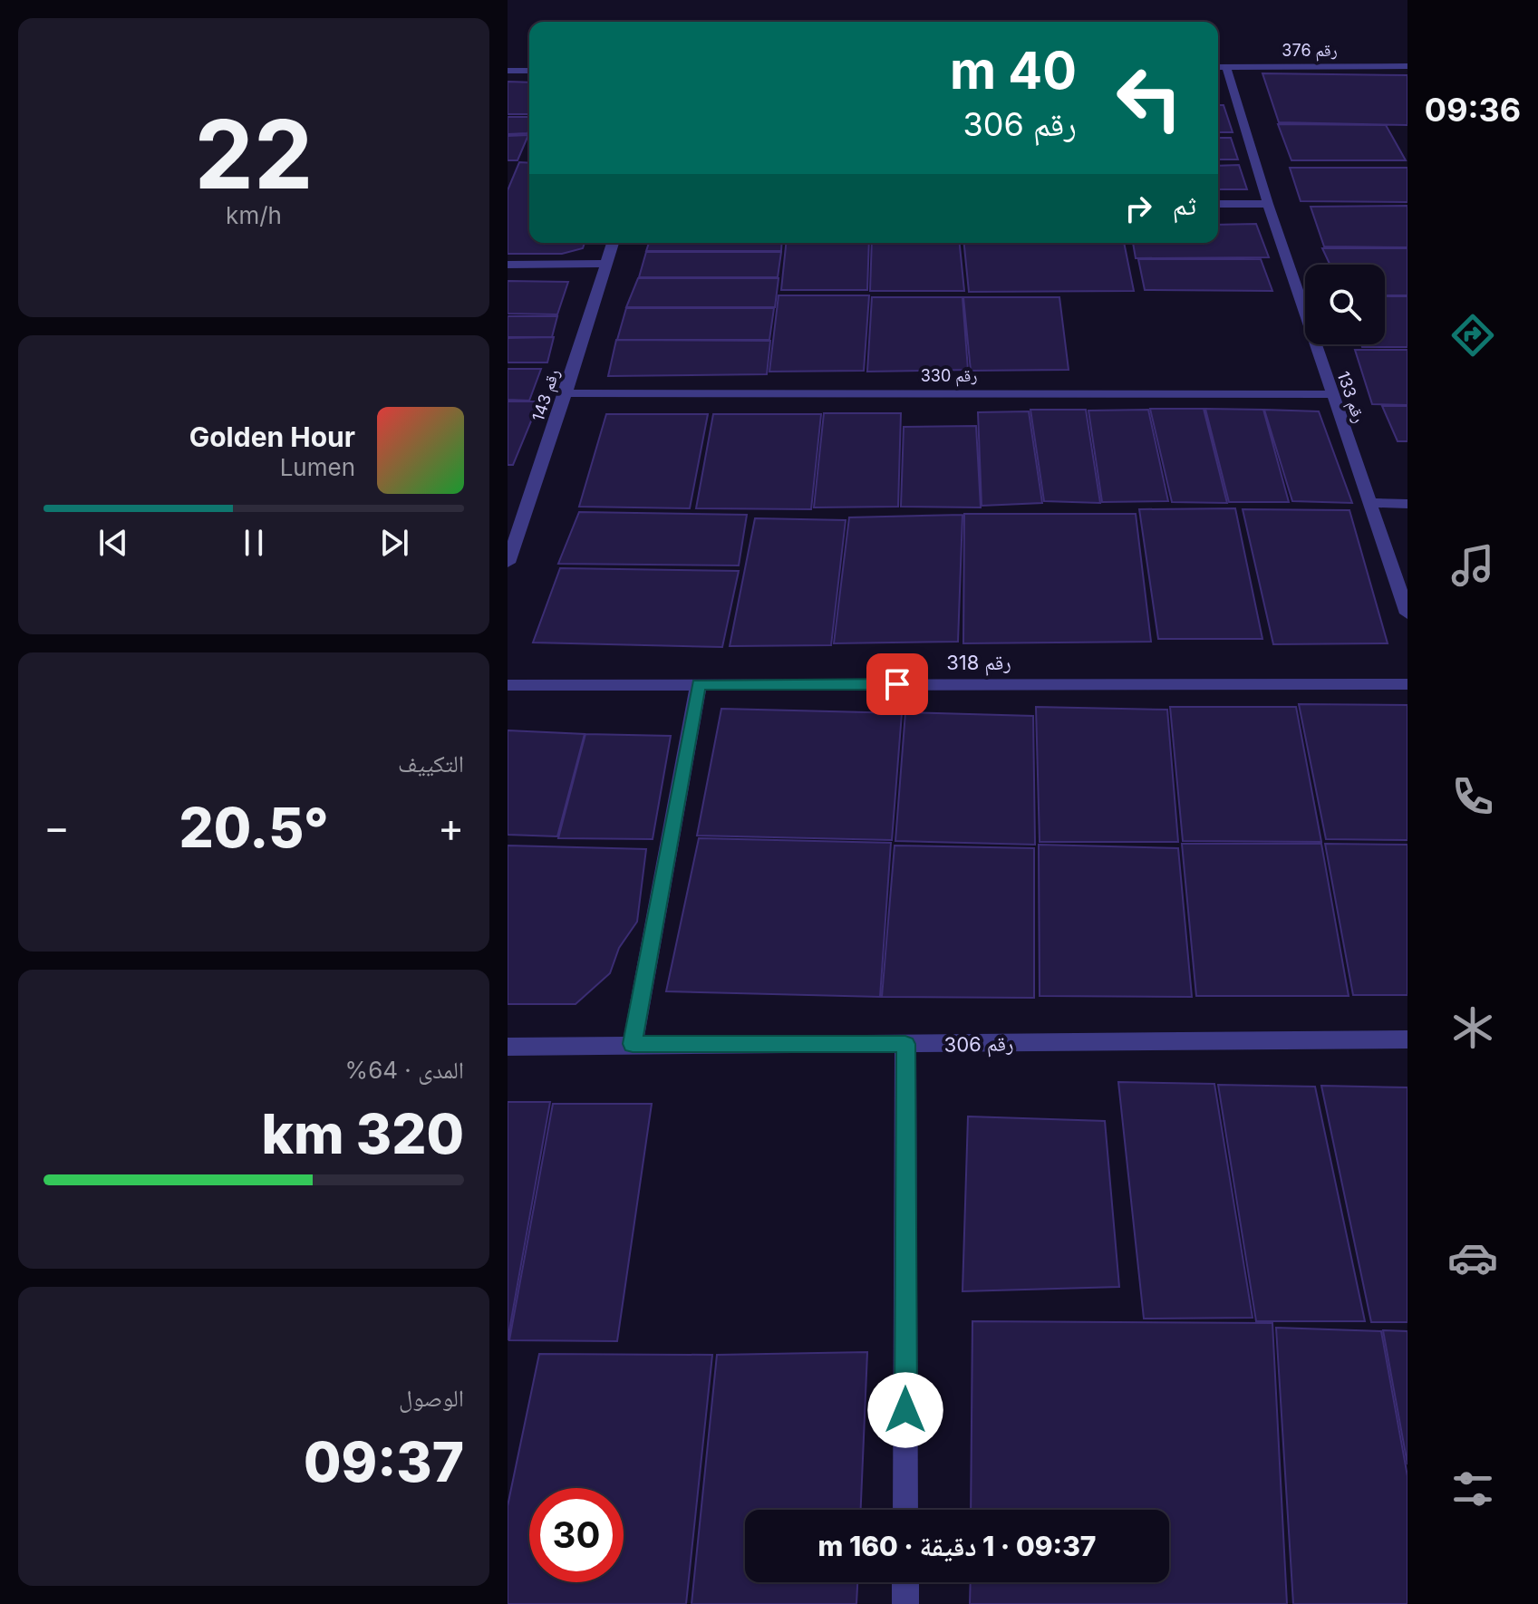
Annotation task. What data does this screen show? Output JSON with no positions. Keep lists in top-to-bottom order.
{
  "streets": {
    "street": [
      "رقم 376",
      "رقم 330",
      "رقم 143",
      "رقم 133",
      "رقم 318",
      "رقم 306"
    ]
  },
  "crossings": [
    ["رقم 376", "رقم 133"],
    ["رقم 330", "رقم 143"],
    ["رقم 330", "رقم 133"]
  ],
  "page": {
    "tabs": "09:36",
    "tile": [
      ["22", "km/h"],
      "التكييف",
      ["المدى · 64%", "320 km"],
      ["الوصول", "09:37"]
    ],
    "turn": ["40 m", "رقم 306"],
    "then": "ثم",
    "song": ["Golden Hour", "Lumen"],
    "heat": ["−", "20.5°", "+"],
    "limit": "30",
    "trip": "09:37 · 1 دقيقة · 160 m"
  }
}
